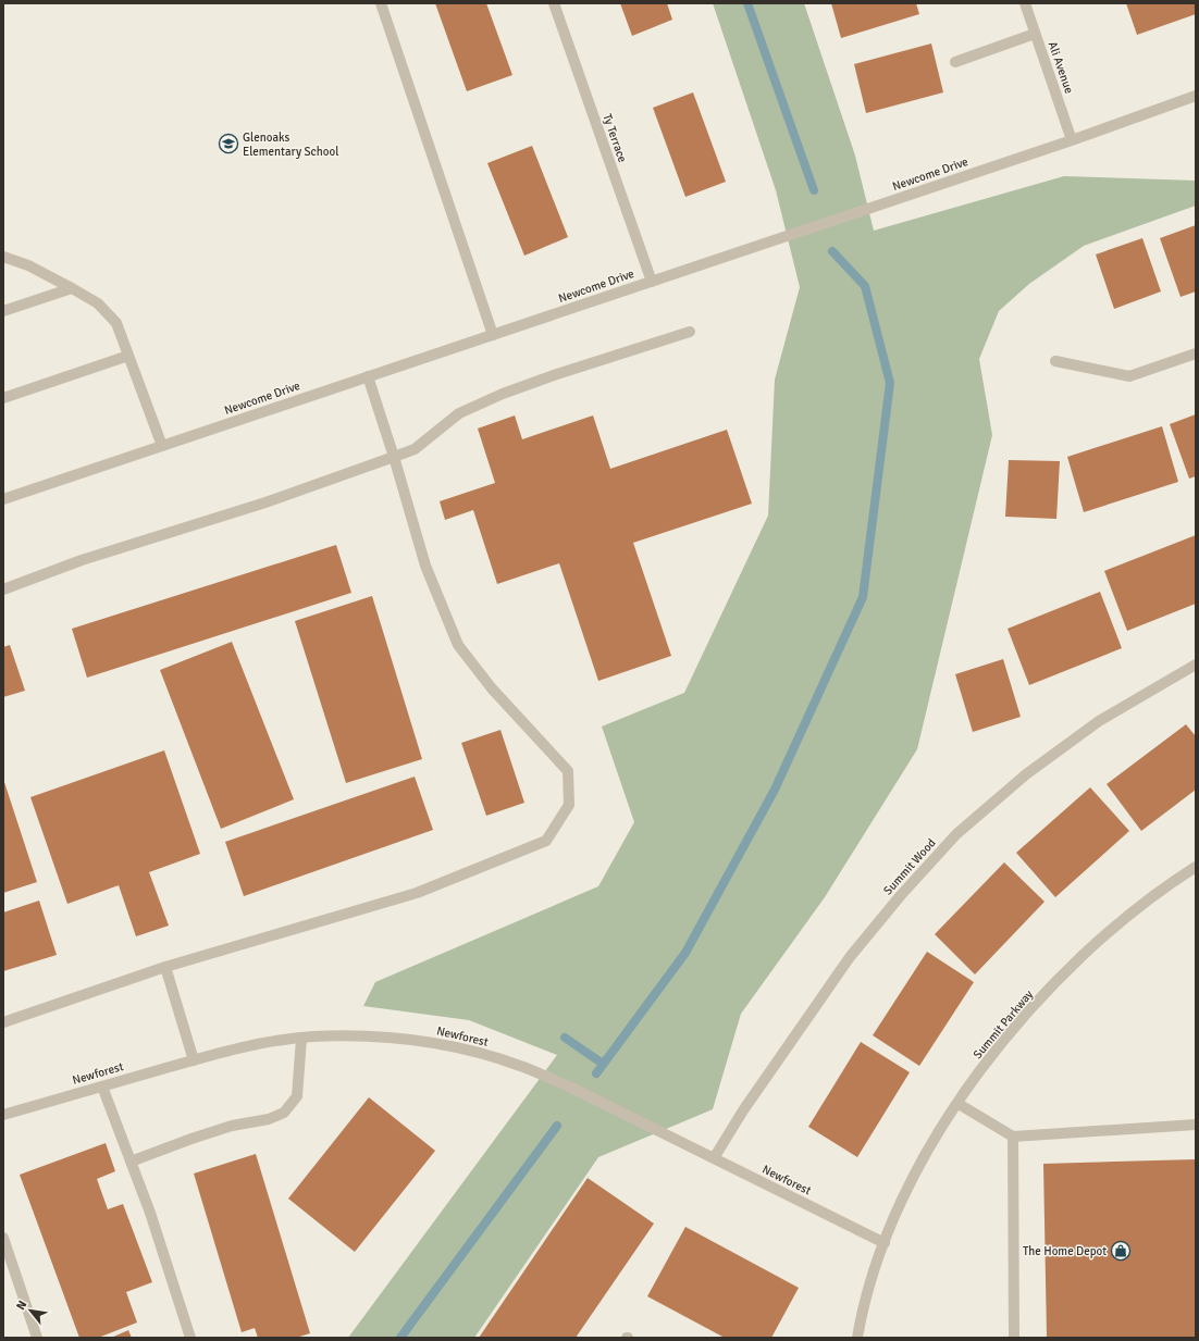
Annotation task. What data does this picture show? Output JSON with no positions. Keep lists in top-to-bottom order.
{
  "streets": {
    "street": [
      "Ali Avenue",
      "Ty Terrace",
      "Newcome Drive",
      "Summit Wood",
      "Summit Parkway",
      "Newforest"
    ]
  },
  "crossings": [
    ["Ali Avenue", "Newcome Drive"],
    ["Ty Terrace", "Newcome Drive"],
    ["Summit Wood", "Newforest"],
    ["Summit Parkway", "Newforest"]
  ],
  "places": {
    "school or university": ["Glenoaks Elementary School"],
    "shop": ["The Home Depot"]
  },
  "north": "top left"
}
